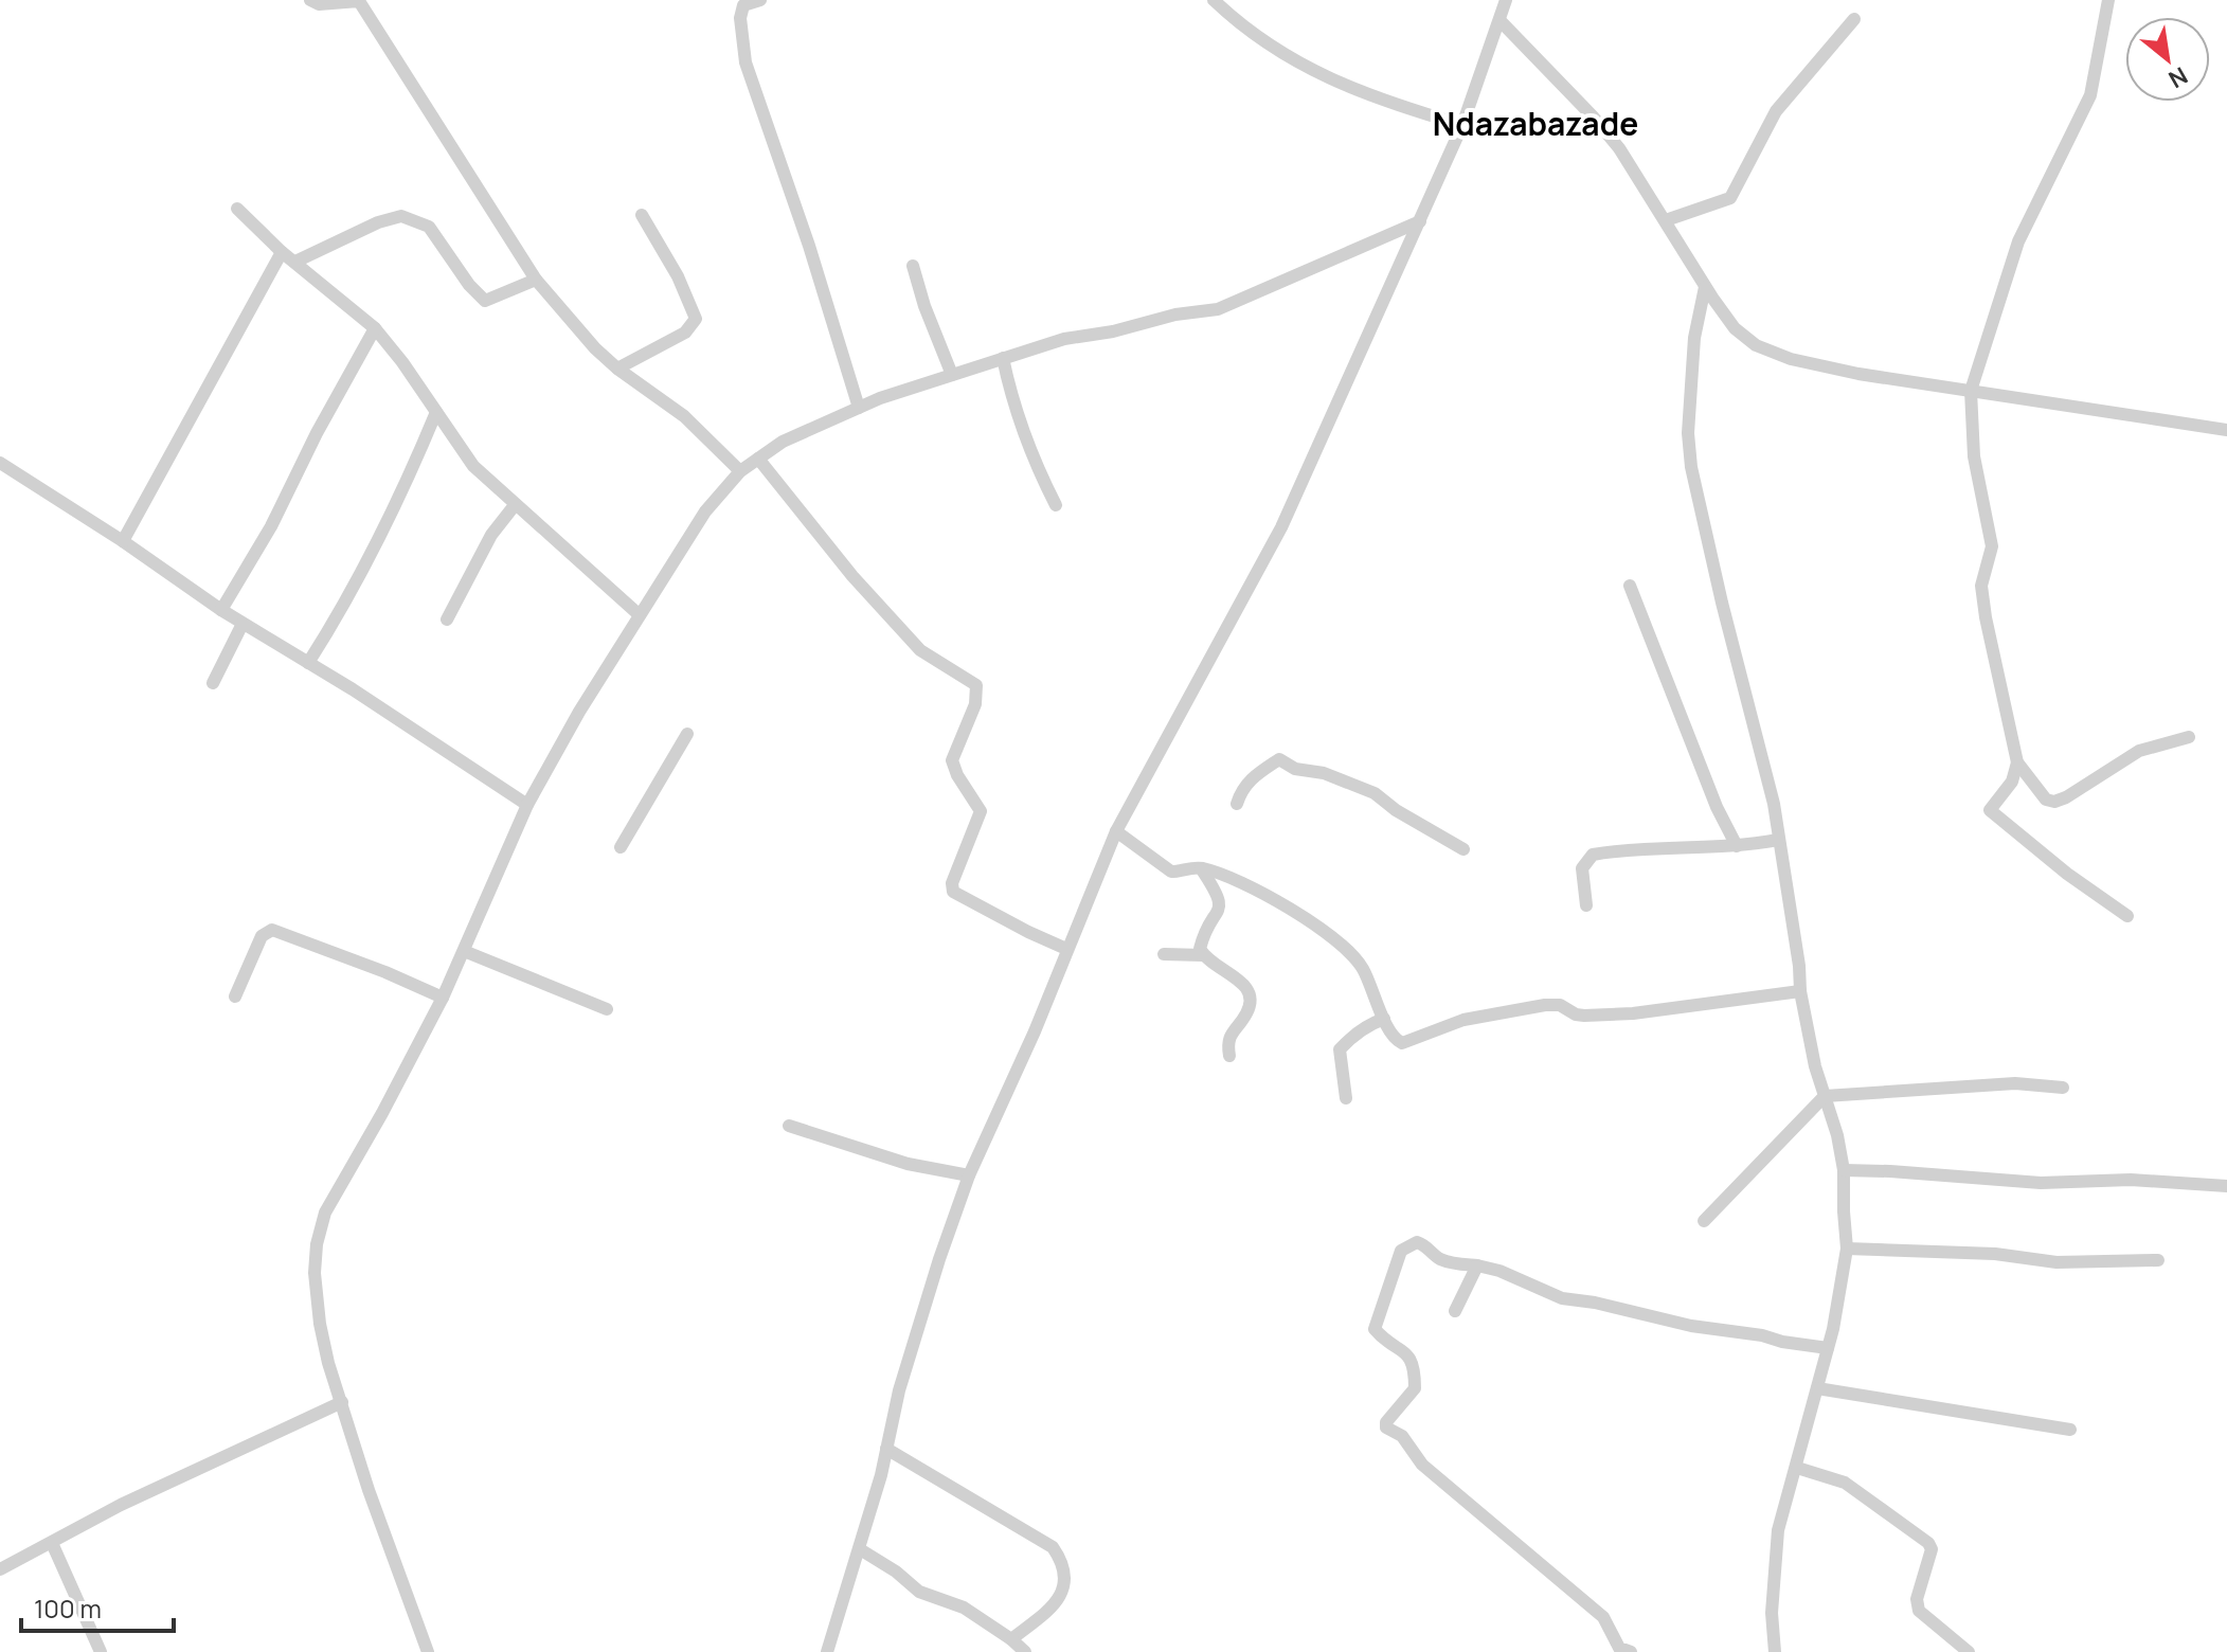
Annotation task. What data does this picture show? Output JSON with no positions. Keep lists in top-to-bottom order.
{
  "districts": ["Ndazabazade"],
  "scale_bar": "100 m",
  "north": "bottom right"
}
